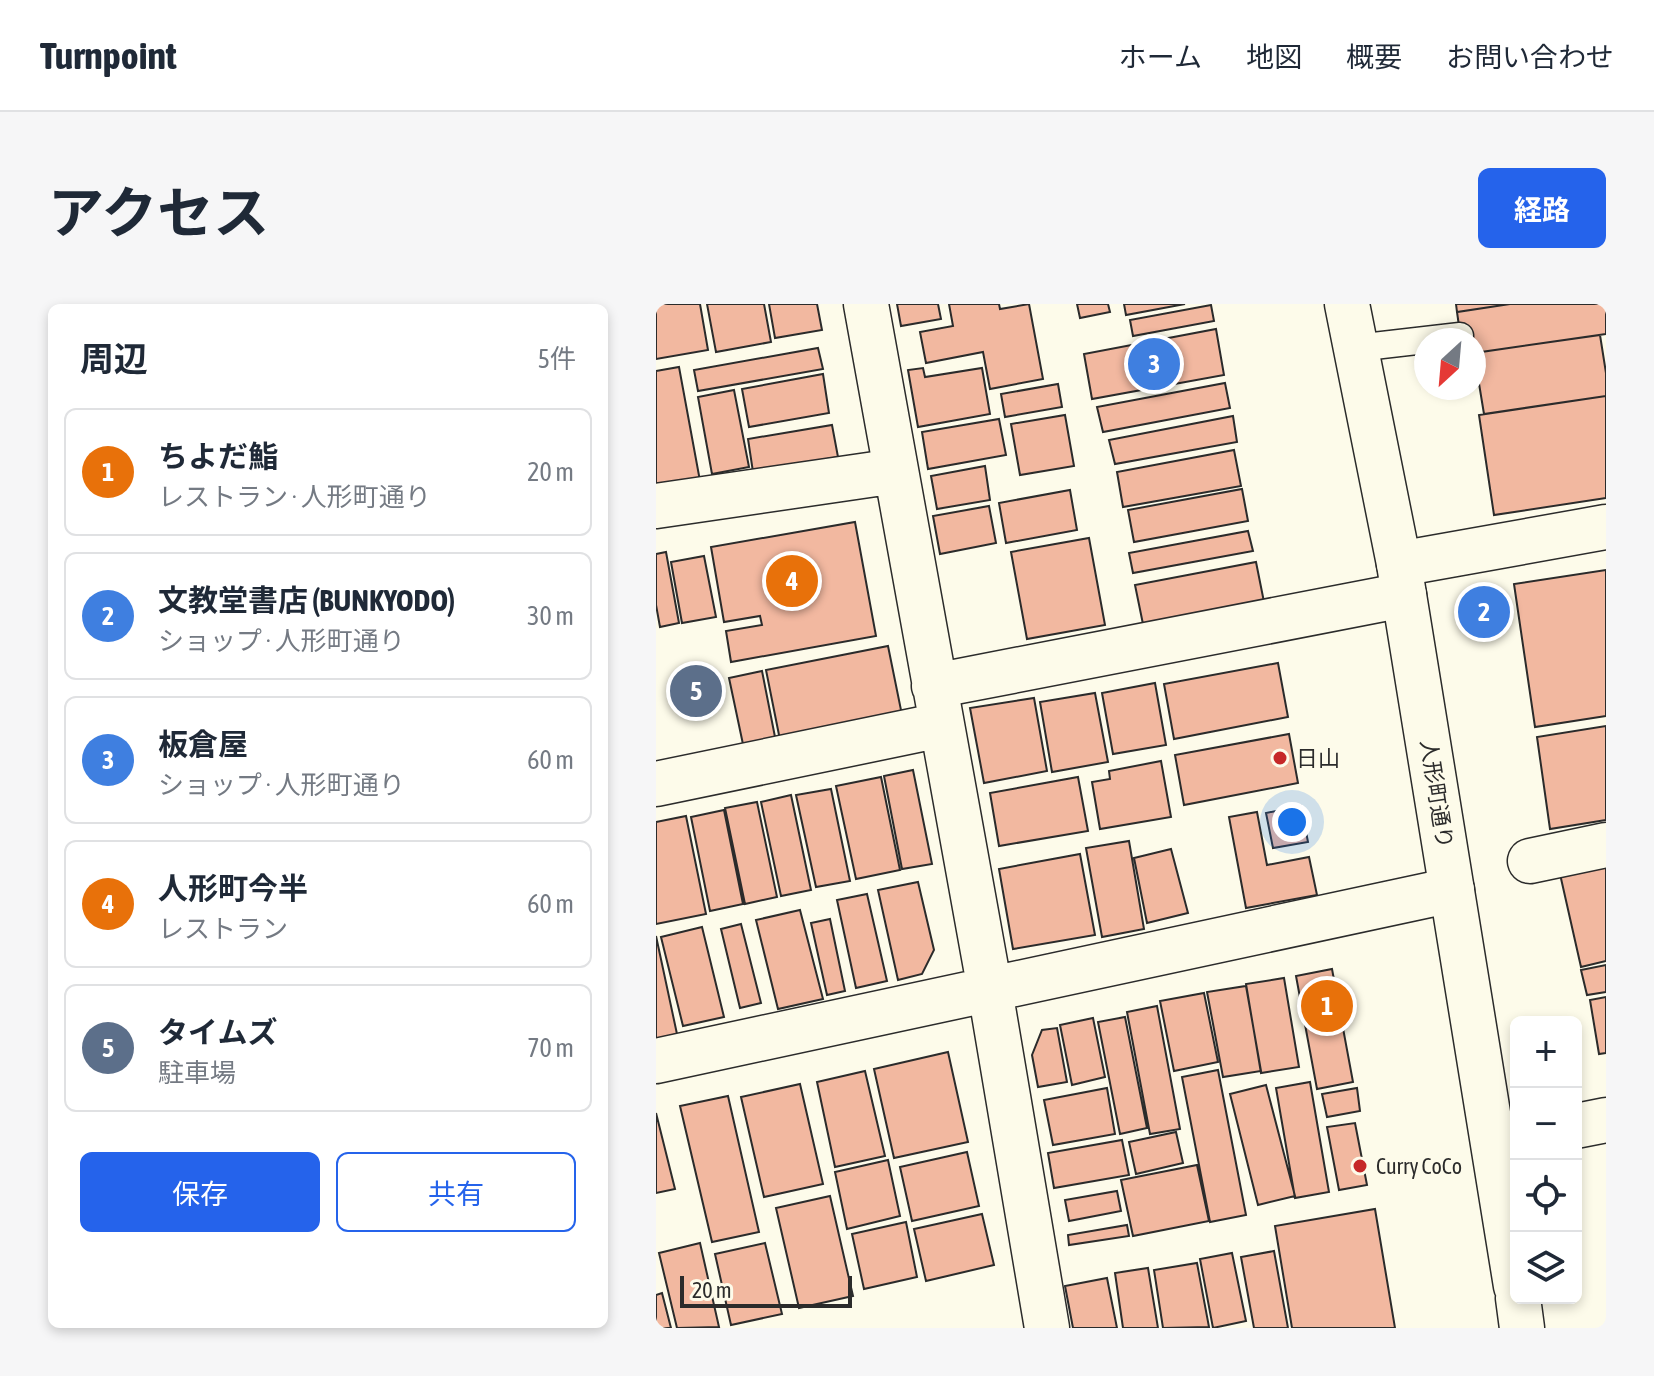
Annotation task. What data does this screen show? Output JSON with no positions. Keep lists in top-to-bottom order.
{
  "streets": {
    "street": ["人形町通り"]
  },
  "places": ["日山", "Curry CoCo"],
  "scale_bar": "20 m",
  "north": "bottom left",
  "page": {
    "header": "Turnpoint",
    "nav": [
      "ホーム",
      "地図",
      "概要",
      "お問い合わせ"
    ],
    "title": "アクセス",
    "buttons": [
      "経路",
      ["保存", "共有"]
    ],
    "heading": ["周辺", "5件"],
    "pins": [
      "3",
      "4",
      "2",
      "5",
      "1"
    ],
    "list": [
      {
        "mark": "1",
        "name": "ちよだ鮨",
        "note": "レストラン · 人形町通り",
        "value": "20 m"
      },
      {
        "mark": "2",
        "name": "文教堂書店 (BUNKYODO)",
        "note": "ショップ · 人形町通り",
        "value": "30 m"
      },
      {
        "mark": "3",
        "name": "板倉屋",
        "note": "ショップ · 人形町通り",
        "value": "60 m"
      },
      {
        "mark": "4",
        "name": "人形町今半",
        "note": "レストラン",
        "value": "60 m"
      },
      {
        "mark": "5",
        "name": "タイムズ",
        "note": "駐車場",
        "value": "70 m"
      }
    ],
    "map_buttons": ["+", "−"],
    "scale": "20 m"
  }
}
